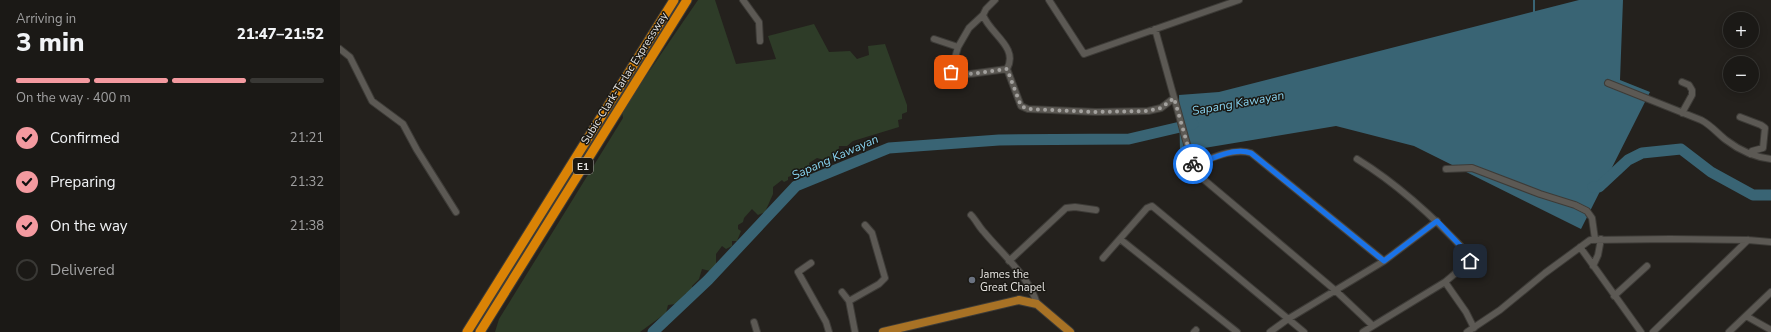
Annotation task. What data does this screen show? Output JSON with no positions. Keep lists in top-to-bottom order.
{
  "streets": {
    "highway": ["Subic-Clark-Tarlac Expressway", "E1"]
  },
  "water": ["Sapang Kawayan"],
  "places": ["James the Great Chapel"],
  "page": {
    "heading": ["3 min", "Arriving in", "21:47–21:52"],
    "map_buttons": ["+", "−"],
    "bar": "On the way · 400 m",
    "list": [
      ["Confirmed", "21:21"],
      ["Preparing", "21:32"],
      ["On the way", "21:38"],
      "Delivered"
    ]
  }
}
